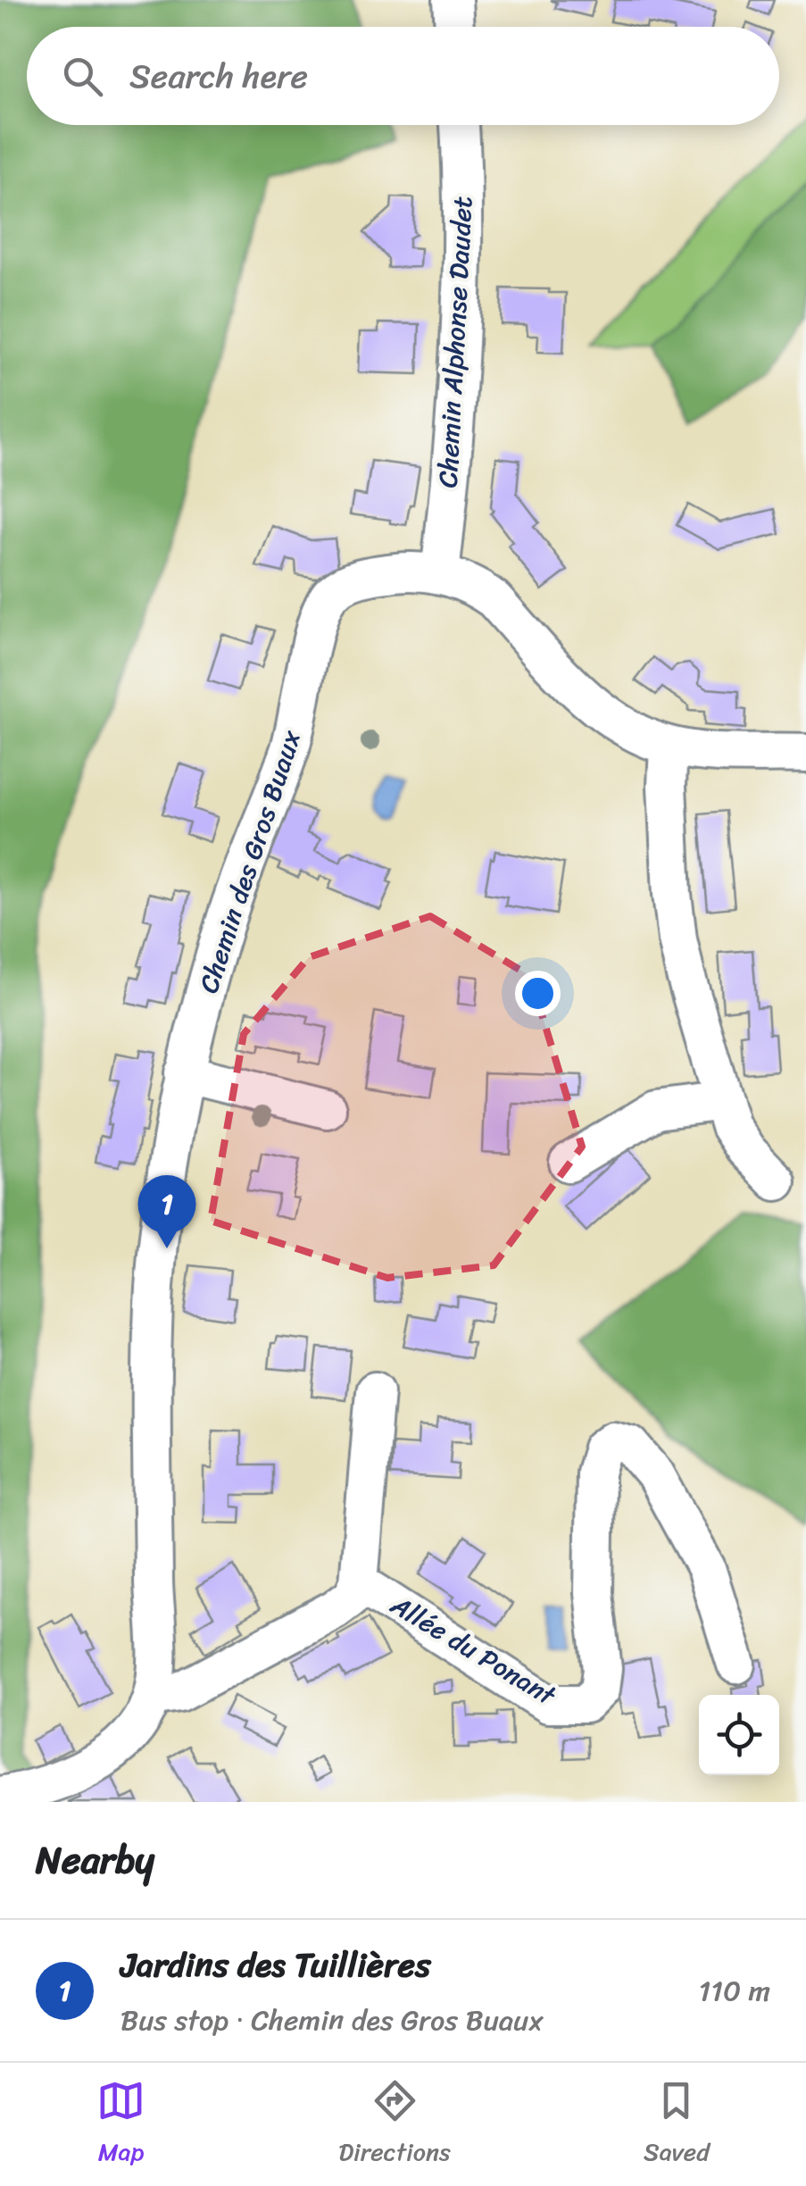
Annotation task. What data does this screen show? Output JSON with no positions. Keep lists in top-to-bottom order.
{
  "streets": {
    "street": ["Chemin Alphonse Daudet", "Chemin des Gros Buaux", "Allée du Ponant"]
  },
  "crossings": [
    ["Chemin Alphonse Daudet", "Chemin des Gros Buaux"],
    ["Chemin des Gros Buaux", "Allée du Ponant"]
  ],
  "page": {
    "search": "Search here",
    "pins": "1",
    "heading": "Nearby",
    "list": [
      {
        "mark": "1",
        "name": "Jardins des Tuillières",
        "note": "Bus stop · Chemin des Gros Buaux",
        "value": "110 m"
      }
    ],
    "nav": ["Map", "Directions", "Saved"]
  }
}
